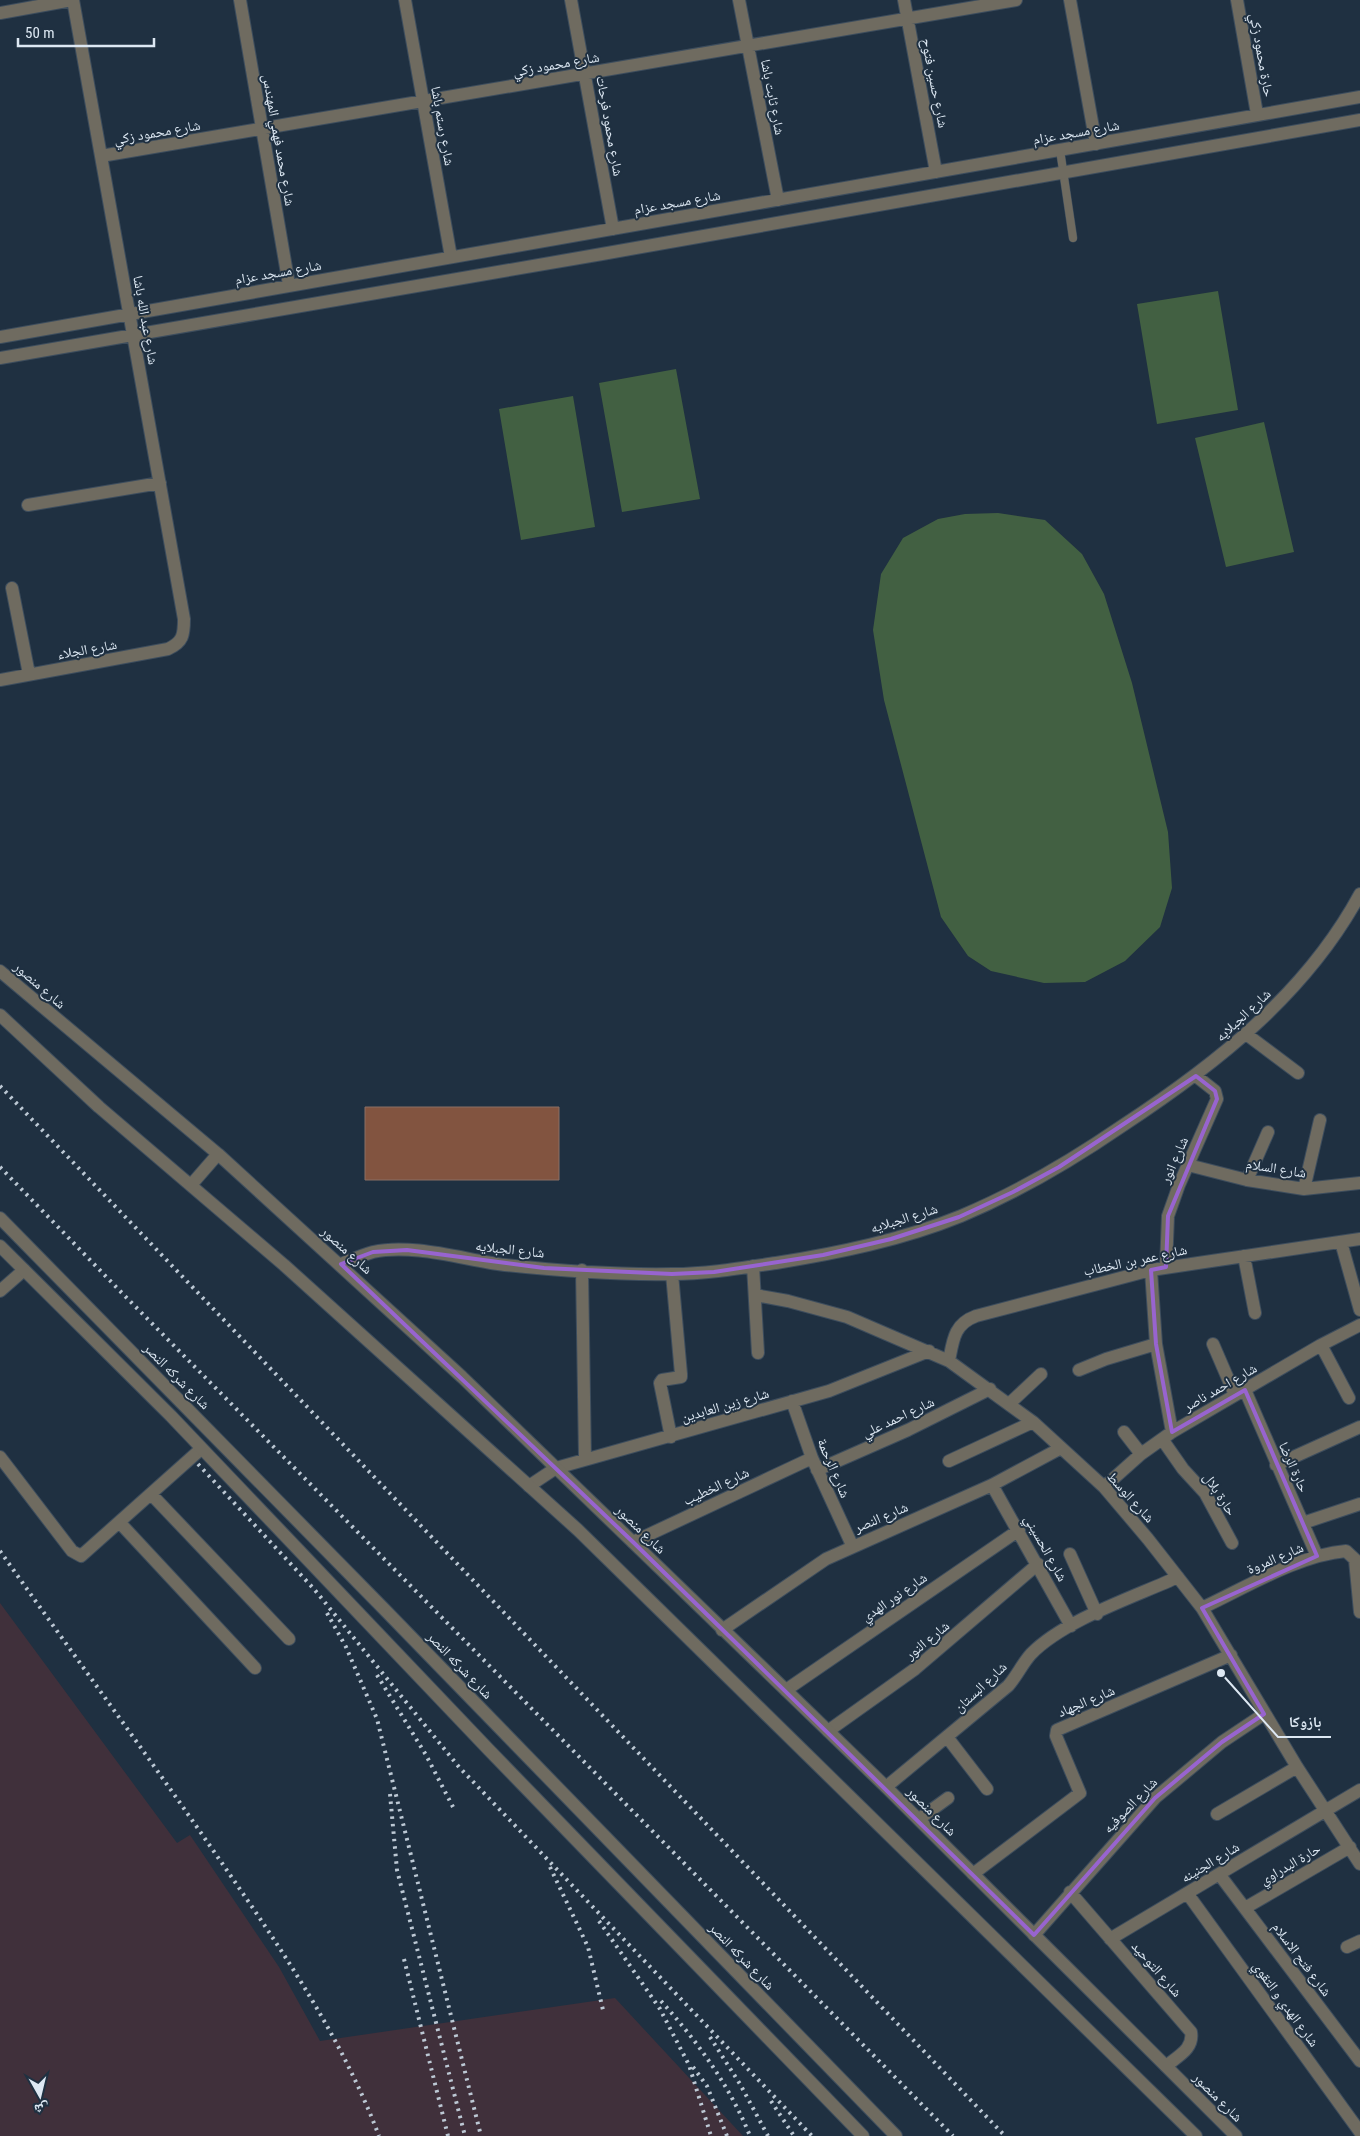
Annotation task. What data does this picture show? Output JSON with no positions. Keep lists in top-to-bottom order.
{
  "streets": {
    "street": [
      "حارة محمود زكي",
      "شارع محمود زكي",
      "شارع حسين فتوح",
      "شارع ثابت باشا",
      "شارع رستم باشا",
      "شارع محمود فرحات",
      "شارع مسجد عزام",
      "شارع محمد فهمي المهندس",
      "شارع عبد الله باشا",
      "شارع الجلاء",
      "شارع منصور",
      "شارع الجبلايه",
      "شارع انور",
      "شارع السلام",
      "شارع عمر بن الخطاب",
      "شارع شركه النصر",
      "شارع احمد ناصر",
      "شارع زين العابدين",
      "شارع احمد علي",
      "حارة الرضا",
      "شارع الرحمة",
      "شارع الخطيب",
      "حارة بلال",
      "شارع الوسط",
      "شارع النصر",
      "شارع الحسيني",
      "شارع المروة",
      "شارع نور الهدي",
      "شارع النور",
      "شارع البستان",
      "شارع الجهاد",
      "شارع الصوفيه",
      "شارع الجنينه",
      "حارة البدراوي",
      "شارع فتح الاسلام",
      "شارع التوحيد",
      "شارع الهدي و التقوي"
    ]
  },
  "crossings": [
    ["حارة محمود زكي", "شارع مسجد عزام"],
    ["شارع محمود زكي", "شارع حسين فتوح"],
    ["شارع محمود زكي", "شارع ثابت باشا"],
    ["شارع محمود زكي", "شارع رستم باشا"],
    ["شارع محمود زكي", "شارع محمود فرحات"],
    ["شارع محمود زكي", "شارع محمد فهمي المهندس"],
    ["شارع محمود زكي", "شارع عبد الله باشا"],
    ["شارع حسين فتوح", "شارع مسجد عزام"],
    ["شارع ثابت باشا", "شارع مسجد عزام"],
    ["شارع رستم باشا", "شارع مسجد عزام"],
    ["شارع محمود فرحات", "شارع مسجد عزام"],
    ["شارع مسجد عزام", "شارع محمد فهمي المهندس"],
    ["شارع مسجد عزام", "شارع عبد الله باشا"],
    ["شارع عبد الله باشا", "شارع الجلاء"],
    ["شارع منصور", "شارع الجبلايه"],
    ["شارع منصور", "شارع زين العابدين"],
    ["شارع منصور", "شارع الخطيب"],
    ["شارع منصور", "شارع النصر"],
    ["شارع منصور", "شارع نور الهدي"],
    ["شارع منصور", "شارع النور"],
    ["شارع منصور", "شارع البستان"],
    ["شارع منصور", "شارع الجهاد"],
    ["شارع منصور", "شارع الصوفيه"],
    ["شارع منصور", "شارع التوحيد"],
    ["شارع الجبلايه", "شارع انور"],
    ["شارع انور", "شارع السلام"],
    ["شارع انور", "شارع عمر بن الخطاب"],
    ["شارع عمر بن الخطاب", "شارع الوسط"],
    ["شارع احمد ناصر", "حارة الرضا"],
    ["شارع احمد ناصر", "حارة بلال"],
    ["شارع احمد ناصر", "شارع الوسط"],
    ["شارع زين العابدين", "شارع الرحمة"],
    ["شارع زين العابدين", "شارع الوسط"],
    ["شارع احمد علي", "شارع الرحمة"],
    ["شارع احمد علي", "شارع الخطيب"],
    ["شارع احمد علي", "شارع الوسط"],
    ["حارة الرضا", "شارع المروة"],
    ["شارع الرحمة", "شارع الخطيب"],
    ["شارع الرحمة", "شارع النصر"],
    ["شارع الوسط", "شارع النصر"],
    ["شارع الوسط", "شارع المروة"],
    ["شارع الوسط", "شارع البستان"],
    ["شارع الوسط", "شارع الجهاد"],
    ["شارع الوسط", "شارع الصوفيه"],
    ["شارع الوسط", "شارع الجنينه"],
    ["شارع الوسط", "حارة البدراوي"],
    ["شارع النصر", "شارع الحسيني"],
    ["شارع الحسيني", "شارع نور الهدي"],
    ["شارع الحسيني", "شارع النور"],
    ["شارع الحسيني", "شارع البستان"],
    ["شارع الصوفيه", "شارع التوحيد"],
    ["شارع الجنينه", "شارع فتح الاسلام"],
    ["شارع الجنينه", "شارع التوحيد"],
    ["شارع الجنينه", "شارع الهدي و التقوي"],
    ["حارة البدراوي", "شارع فتح الاسلام"]
  ],
  "places": ["بازوكا"],
  "scale_bar": "50 m",
  "north": "bottom"
}
